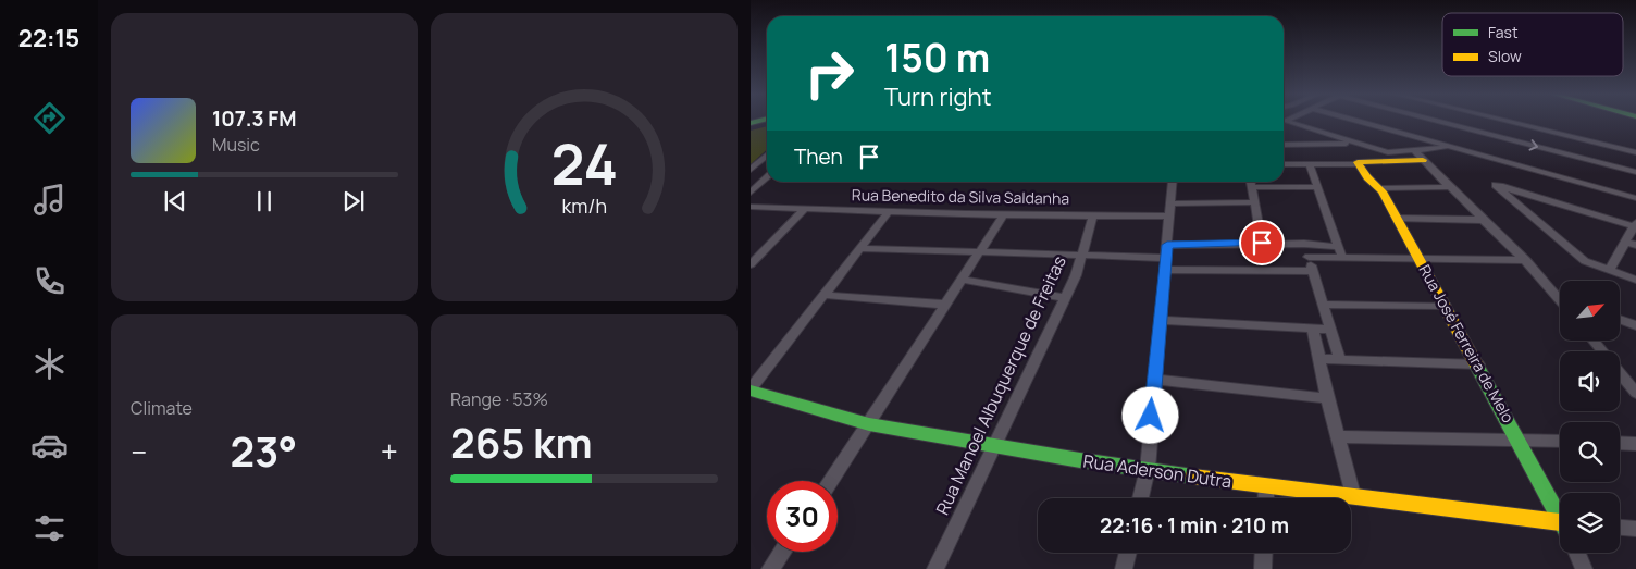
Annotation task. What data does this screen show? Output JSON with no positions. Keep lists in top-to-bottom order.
{
  "streets": {
    "main road": ["Rua José Ferreira de Melo", "Rua Aderson Dutra"],
    "street": ["Rua Benedito da Silva Saldanha", "Rua Manoel Albuquerque de Freitas"]
  },
  "crossings": [
    ["Rua Benedito da Silva Saldanha", "Rua Manoel Albuquerque de Freitas"],
    ["Rua Manoel Albuquerque de Freitas", "Rua Aderson Dutra"]
  ],
  "legend": ["Fast", "Slow"],
  "north": "top right",
  "page": {
    "tabs": "22:15",
    "turn": ["150 m", "Turn right"],
    "song": ["107.3 FM", "Music"],
    "then": "Then",
    "tile": [
      "Climate",
      ["Range · 53%", "265 km"]
    ],
    "heat": ["−", "23°", "+"],
    "limit": "30",
    "trip": "22:16 · 1 min · 210 m",
    "gauge": ["24", "km/h"]
  }
}
